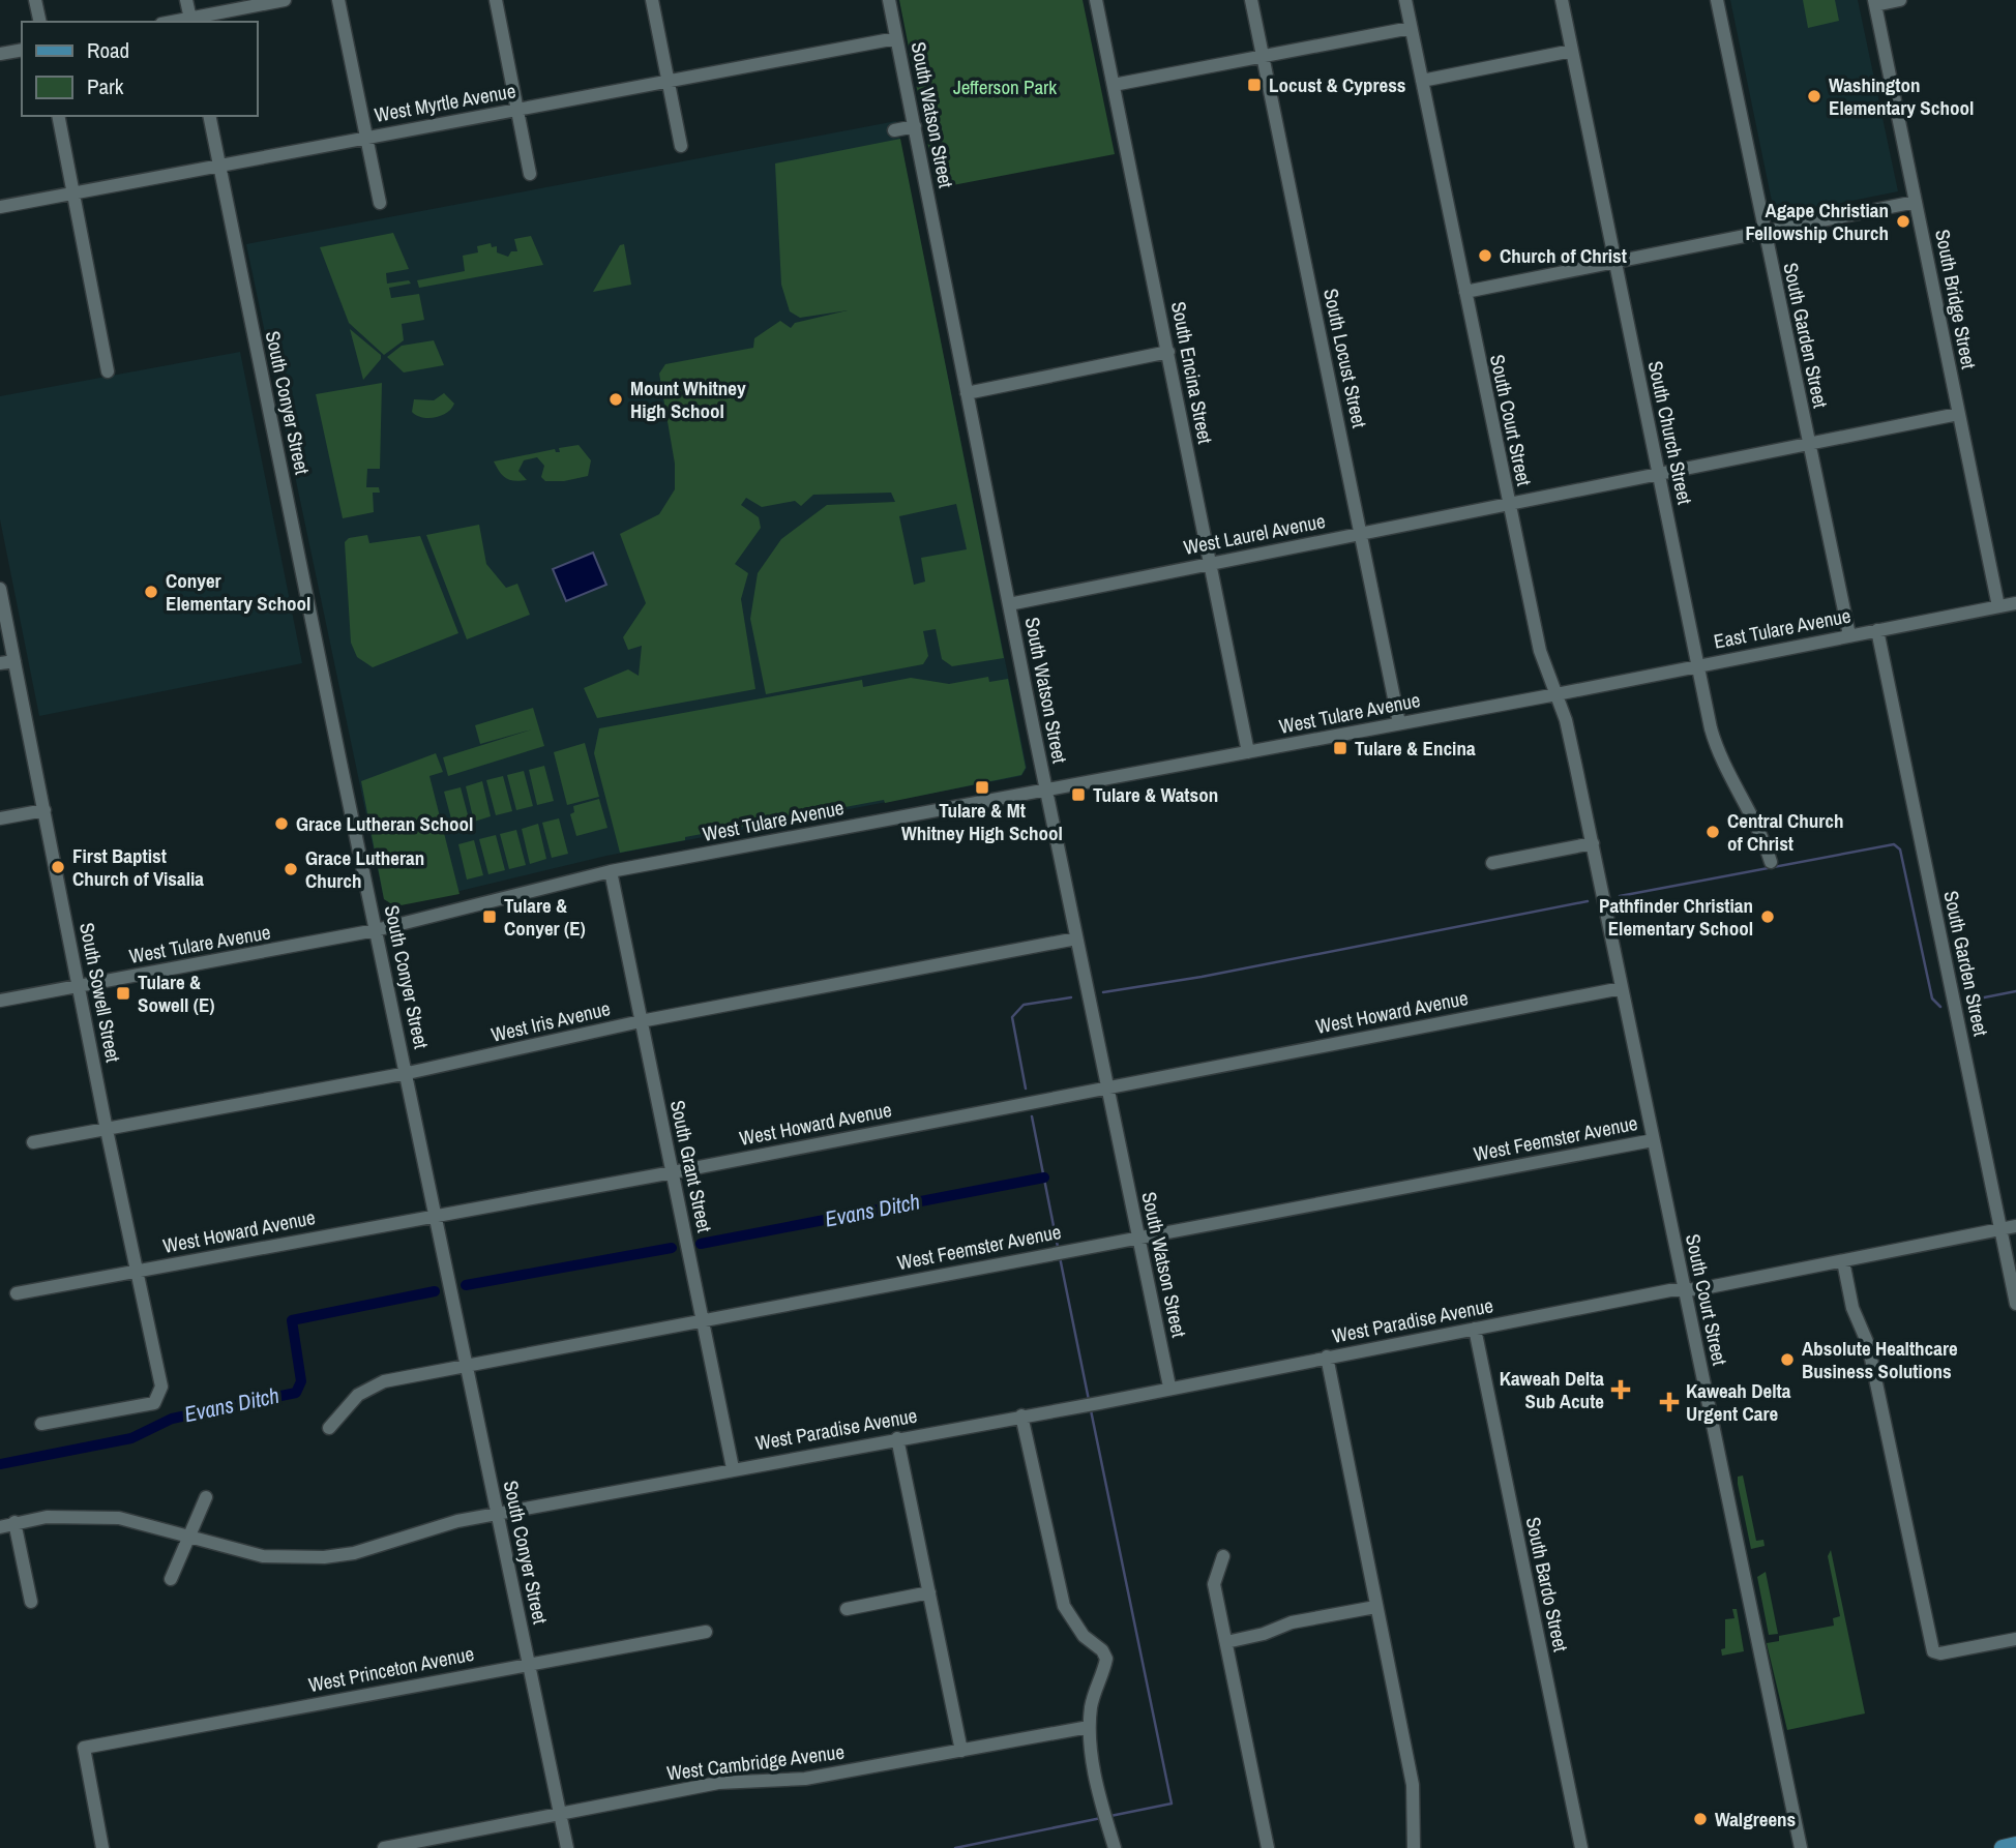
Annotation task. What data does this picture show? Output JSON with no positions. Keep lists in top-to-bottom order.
{
  "streets": {
    "street": [
      "West Myrtle Avenue",
      "South Watson Street",
      "South Bridge Street",
      "South Garden Street",
      "South Locust Street",
      "South Encina Street",
      "South Conyer Street",
      "South Court Street",
      "South Church Street",
      "West Laurel Avenue",
      "East Tulare Avenue",
      "West Tulare Avenue",
      "South Sowell Street",
      "West Howard Avenue",
      "West Iris Avenue",
      "West Feemster Avenue",
      "South Grant Street",
      "West Paradise Avenue",
      "South Bardo Street",
      "West Princeton Avenue",
      "West Cambridge Avenue"
    ]
  },
  "crossings": [
    ["West Myrtle Avenue", "South Watson Street"],
    ["West Myrtle Avenue", "South Conyer Street"],
    ["South Watson Street", "West Laurel Avenue"],
    ["South Watson Street", "West Tulare Avenue"],
    ["South Watson Street", "West Howard Avenue"],
    ["South Watson Street", "West Iris Avenue"],
    ["South Watson Street", "West Feemster Avenue"],
    ["South Watson Street", "West Paradise Avenue"],
    ["South Bridge Street", "West Laurel Avenue"],
    ["South Bridge Street", "East Tulare Avenue"],
    ["South Garden Street", "West Laurel Avenue"],
    ["South Garden Street", "East Tulare Avenue"],
    ["South Garden Street", "West Paradise Avenue"],
    ["South Locust Street", "West Laurel Avenue"],
    ["South Locust Street", "West Tulare Avenue"],
    ["South Encina Street", "West Laurel Avenue"],
    ["South Encina Street", "West Tulare Avenue"],
    ["South Conyer Street", "West Tulare Avenue"],
    ["South Conyer Street", "West Howard Avenue"],
    ["South Conyer Street", "West Iris Avenue"],
    ["South Conyer Street", "West Feemster Avenue"],
    ["South Conyer Street", "West Paradise Avenue"],
    ["South Conyer Street", "West Princeton Avenue"],
    ["South Conyer Street", "West Cambridge Avenue"],
    ["South Court Street", "West Laurel Avenue"],
    ["South Court Street", "East Tulare Avenue"],
    ["South Court Street", "West Tulare Avenue"],
    ["South Court Street", "West Howard Avenue"],
    ["South Court Street", "West Feemster Avenue"],
    ["South Court Street", "West Paradise Avenue"],
    ["South Church Street", "West Laurel Avenue"],
    ["South Church Street", "East Tulare Avenue"],
    ["East Tulare Avenue", "West Tulare Avenue"],
    ["West Tulare Avenue", "South Sowell Street"],
    ["West Tulare Avenue", "South Grant Street"],
    ["South Sowell Street", "West Howard Avenue"],
    ["South Sowell Street", "West Iris Avenue"],
    ["West Howard Avenue", "South Grant Street"],
    ["West Iris Avenue", "South Grant Street"],
    ["West Feemster Avenue", "South Grant Street"],
    ["South Grant Street", "West Paradise Avenue"],
    ["West Paradise Avenue", "South Bardo Street"]
  ],
  "water": ["Evans Ditch"],
  "parks": ["Jefferson Park"],
  "places": {
    "transit": [
      "Locust & Cypress",
      "Tulare & Encina",
      "Tulare & Mt Whitney High School",
      "Tulare & Watson",
      "Tulare & Conyer (E)",
      "Tulare & Sowell (E)"
    ],
    "other": [
      "Washington Elementary School",
      "Agape Christian Fellowship Church",
      "Church of Christ",
      "Mount Whitney High School",
      "Conyer Elementary School",
      "Grace Lutheran School",
      "Central Church of Christ",
      "First Baptist Church of Visalia",
      "Grace Lutheran Church",
      "Pathfinder Christian Elementary School",
      "Absolute Healthcare Business Solutions",
      "Walgreens"
    ],
    "health": ["Kaweah Delta Sub Acute", "Kaweah Delta Urgent Care"]
  },
  "legend": ["Road", "Park"]
}
